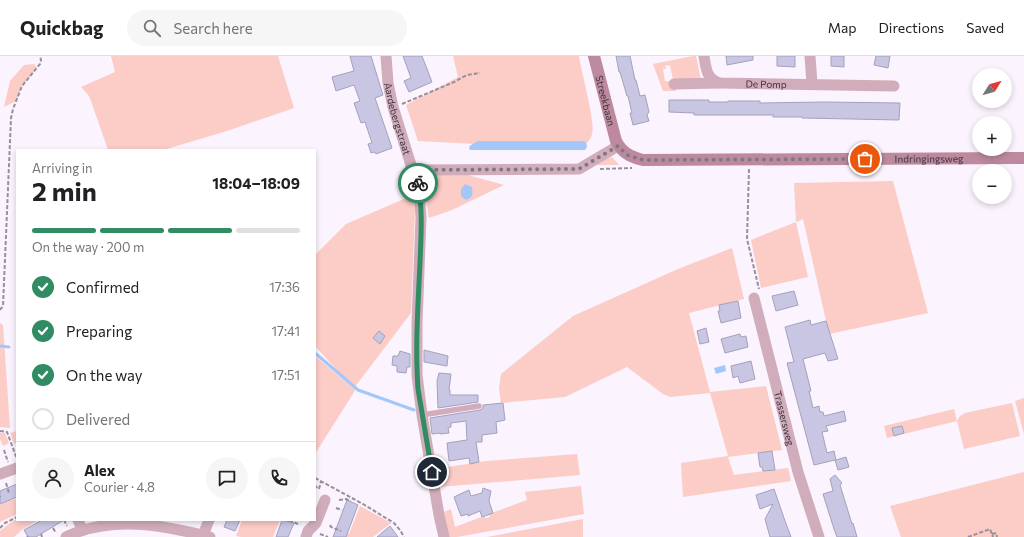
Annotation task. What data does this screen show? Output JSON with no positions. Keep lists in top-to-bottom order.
{
  "streets": {
    "street": [
      "De Pomp",
      "Streekbaan",
      "Aardebergstraat",
      "Indringingsweg",
      "Trassersweg"
    ]
  },
  "crossings": [
    ["Streekbaan", "Indringingsweg"]
  ],
  "north": "top right",
  "page": {
    "header": "Quickbag",
    "search": "Search here",
    "nav": ["Map", "Directions", "Saved"],
    "map_buttons": ["+", "−"],
    "heading": ["2 min", "Arriving in", "18:04–18:09"],
    "panel": ["Alex", "Courier · 4.8"],
    "bar": "On the way · 200 m",
    "list": [
      ["Confirmed", "17:36"],
      ["Preparing", "17:41"],
      ["On the way", "17:51"],
      "Delivered"
    ]
  }
}
